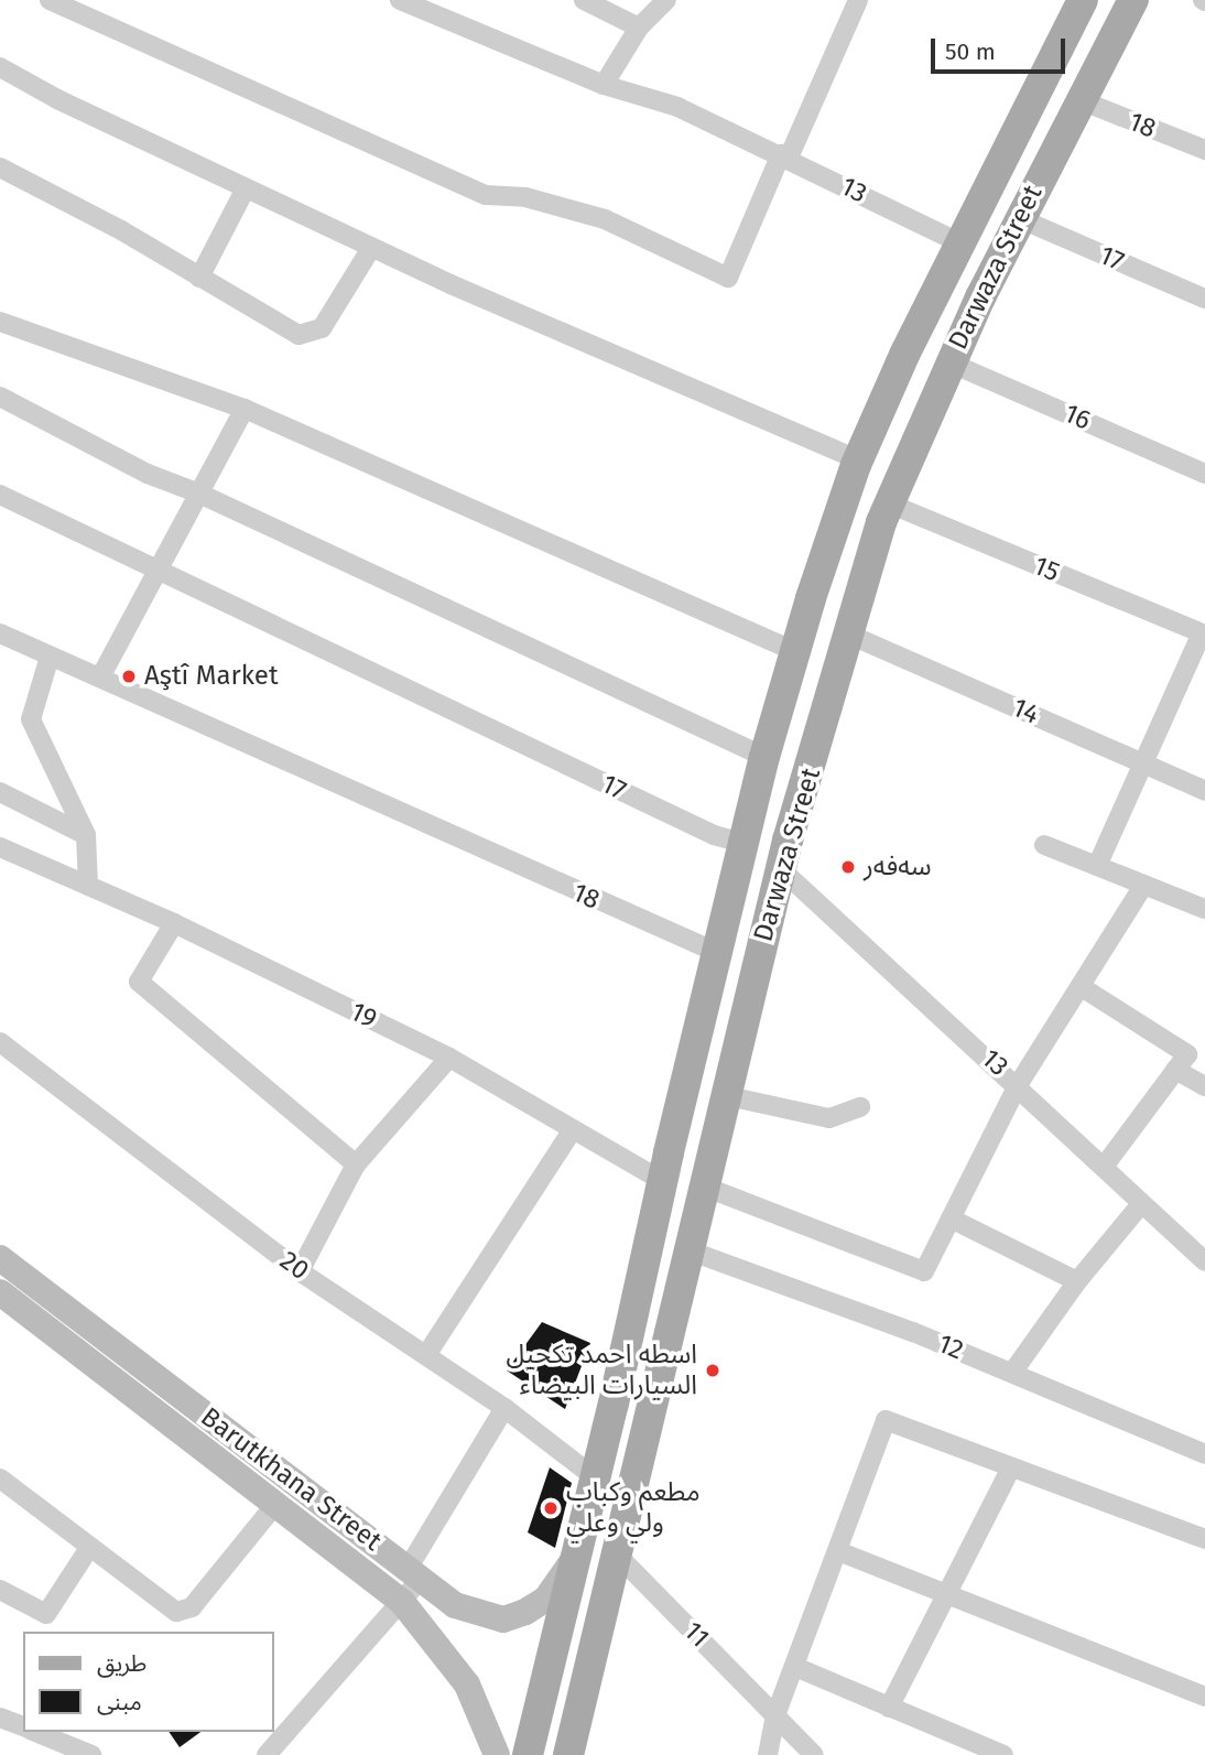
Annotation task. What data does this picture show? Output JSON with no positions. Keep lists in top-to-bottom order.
{
  "streets": {
    "main road": ["Darwaza Street", "Barutkhana Street"],
    "street": [
      "18",
      "13",
      "17",
      "16",
      "15",
      "14",
      "19",
      "20",
      "12",
      "11"
    ]
  },
  "crossings": [
    ["18", "Darwaza Street"],
    ["13", "Darwaza Street"],
    ["17", "Darwaza Street"],
    ["Darwaza Street", "16"],
    ["Darwaza Street", "15"],
    ["Darwaza Street", "14"],
    ["Darwaza Street", "19"],
    ["Darwaza Street", "20"],
    ["Darwaza Street", "12"],
    ["Darwaza Street", "Barutkhana Street"],
    ["Darwaza Street", "11"]
  ],
  "places": [
    "Aştî Market",
    "سەفەر",
    "اسطه احمد تكحيل السيارات البيضاء",
    "مطعم وكباب ولي وعلي"
  ],
  "legend": ["طريق", "مبنى"],
  "scale_bar": "50 m"
}
